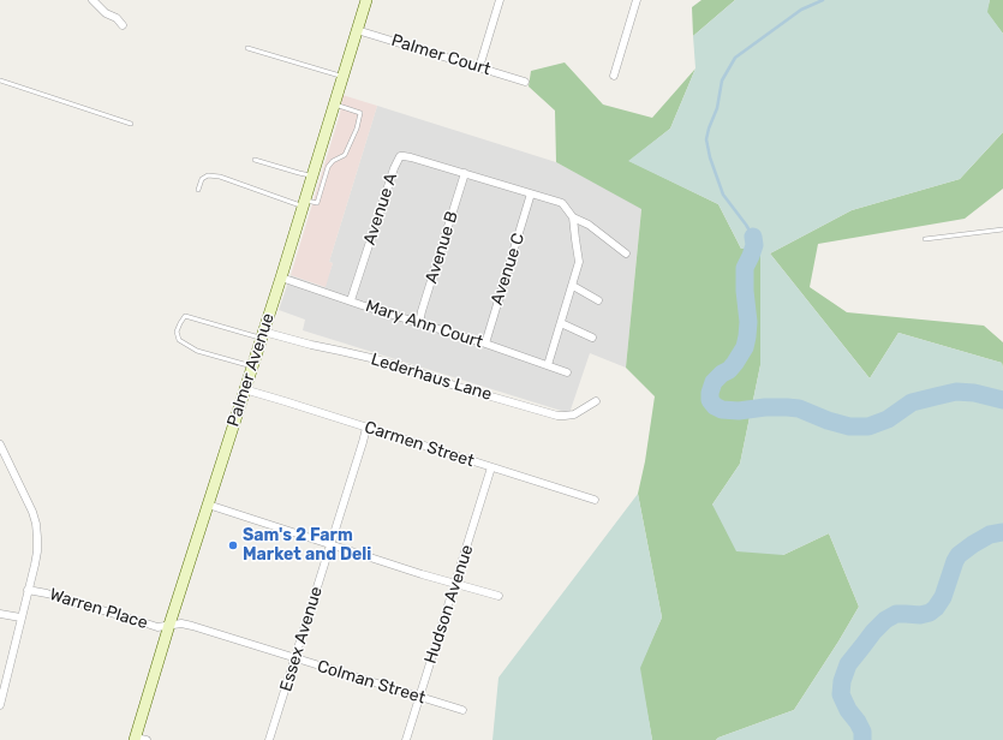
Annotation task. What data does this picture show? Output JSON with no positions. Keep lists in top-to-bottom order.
{
  "streets": {
    "street": [
      "Palmer Court",
      "Avenue A",
      "Avenue B",
      "Avenue C",
      "Mary Ann Court",
      "Palmer Avenue",
      "Lederhaus Lane",
      "Carmen Street",
      "Hudson Avenue",
      "Warren Place",
      "Essex Avenue",
      "Colman Street"
    ]
  },
  "crossings": [
    ["Palmer Court", "Palmer Avenue"],
    ["Avenue A", "Avenue B"],
    ["Avenue A", "Mary Ann Court"],
    ["Avenue B", "Mary Ann Court"],
    ["Avenue C", "Mary Ann Court"],
    ["Mary Ann Court", "Palmer Avenue"],
    ["Palmer Avenue", "Lederhaus Lane"],
    ["Palmer Avenue", "Carmen Street"],
    ["Palmer Avenue", "Warren Place"],
    ["Palmer Avenue", "Colman Street"],
    ["Carmen Street", "Hudson Avenue"],
    ["Carmen Street", "Essex Avenue"],
    ["Hudson Avenue", "Colman Street"],
    ["Warren Place", "Colman Street"],
    ["Essex Avenue", "Colman Street"]
  ],
  "places": ["Sam's 2 Farm Market and Deli"]
}
